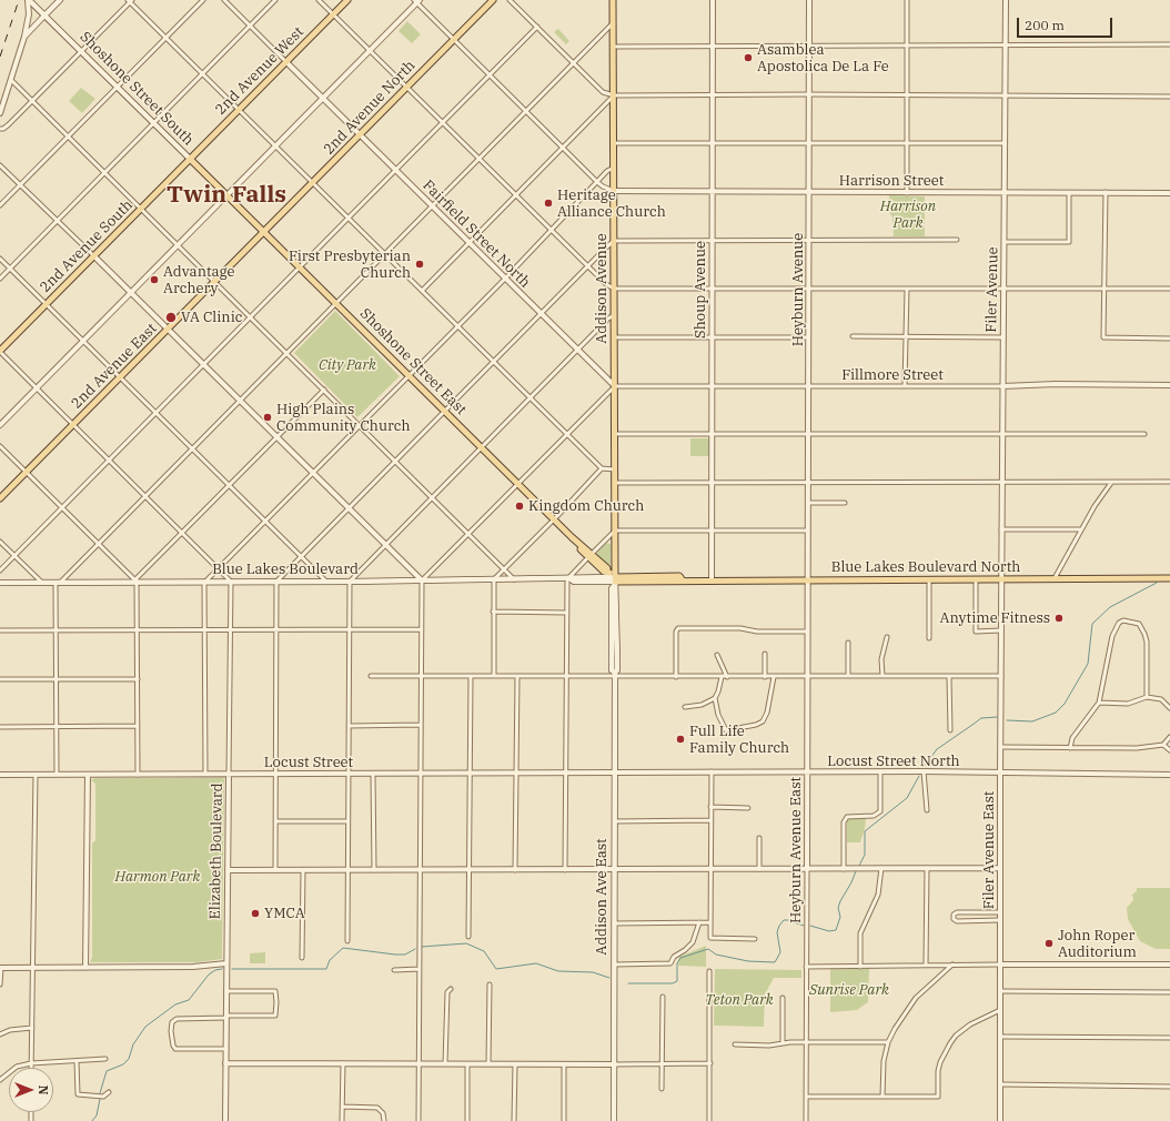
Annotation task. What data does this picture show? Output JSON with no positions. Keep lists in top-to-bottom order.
{
  "streets": {
    "main road": [
      "2nd Avenue West",
      "Shoshone Street South",
      "2nd Avenue North",
      "2nd Avenue South",
      "Addison Avenue",
      "Shoshone Street East",
      "2nd Avenue East",
      "Blue Lakes Boulevard North",
      "Blue Lakes Boulevard",
      "Addison Ave East"
    ],
    "street": [
      "Harrison Street",
      "Fairfield Street North",
      "Shoup Avenue",
      "Heyburn Avenue",
      "Filer Avenue",
      "Fillmore Street",
      "Locust Street North",
      "Locust Street",
      "Heyburn Avenue East",
      "Filer Avenue East",
      "Elizabeth Boulevard"
    ]
  },
  "crossings": [
    ["2nd Avenue West", "Shoshone Street South"],
    ["2nd Avenue West", "Fairfield Street North"],
    ["2nd Avenue West", "2nd Avenue South"],
    ["Shoshone Street South", "2nd Avenue South"],
    ["Shoshone Street South", "Shoshone Street East"],
    ["2nd Avenue North", "Fairfield Street North"],
    ["2nd Avenue North", "Shoshone Street East"],
    ["2nd Avenue North", "2nd Avenue East"],
    ["Harrison Street", "Addison Avenue"],
    ["Harrison Street", "Shoup Avenue"],
    ["Harrison Street", "Heyburn Avenue"],
    ["Harrison Street", "Filer Avenue"],
    ["Fairfield Street North", "Addison Avenue"],
    ["Fairfield Street North", "Fillmore Street"],
    ["Addison Avenue", "Shoshone Street East"],
    ["Addison Avenue", "Fillmore Street"],
    ["Addison Avenue", "Blue Lakes Boulevard North"],
    ["Addison Avenue", "Blue Lakes Boulevard"],
    ["Addison Avenue", "Addison Ave East"],
    ["Shoup Avenue", "Fillmore Street"],
    ["Shoup Avenue", "Blue Lakes Boulevard North"],
    ["Heyburn Avenue", "Fillmore Street"],
    ["Heyburn Avenue", "Blue Lakes Boulevard North"],
    ["Heyburn Avenue", "Heyburn Avenue East"],
    ["Filer Avenue", "Fillmore Street"],
    ["Filer Avenue", "Blue Lakes Boulevard North"],
    ["Filer Avenue", "Filer Avenue East"],
    ["Shoshone Street East", "2nd Avenue East"],
    ["Shoshone Street East", "Blue Lakes Boulevard North"],
    ["Shoshone Street East", "Blue Lakes Boulevard"],
    ["Shoshone Street East", "Addison Ave East"],
    ["Blue Lakes Boulevard North", "Blue Lakes Boulevard"],
    ["Blue Lakes Boulevard North", "Heyburn Avenue East"],
    ["Blue Lakes Boulevard North", "Filer Avenue East"],
    ["Blue Lakes Boulevard North", "Addison Ave East"],
    ["Blue Lakes Boulevard", "Elizabeth Boulevard"],
    ["Blue Lakes Boulevard", "Addison Ave East"],
    ["Locust Street North", "Locust Street"],
    ["Locust Street North", "Heyburn Avenue East"],
    ["Locust Street North", "Filer Avenue East"],
    ["Locust Street North", "Addison Ave East"],
    ["Locust Street", "Elizabeth Boulevard"],
    ["Locust Street", "Addison Ave East"]
  ],
  "districts": ["Twin Falls"],
  "parks": [
    "Harrison Park",
    "City Park",
    "Harmon Park",
    "Sunrise Park",
    "Teton Park"
  ],
  "places": [
    "Asamblea Apostolica De La Fe",
    "Heritage Alliance Church",
    "First Presbyterian Church",
    "Advantage Archery",
    "VA Clinic",
    "High Plains Community Church",
    "Kingdom Church",
    "Anytime Fitness",
    "Full Life Family Church",
    "YMCA",
    "John Roper Auditorium"
  ],
  "scale_bar": "200 m",
  "north": "right"
}
